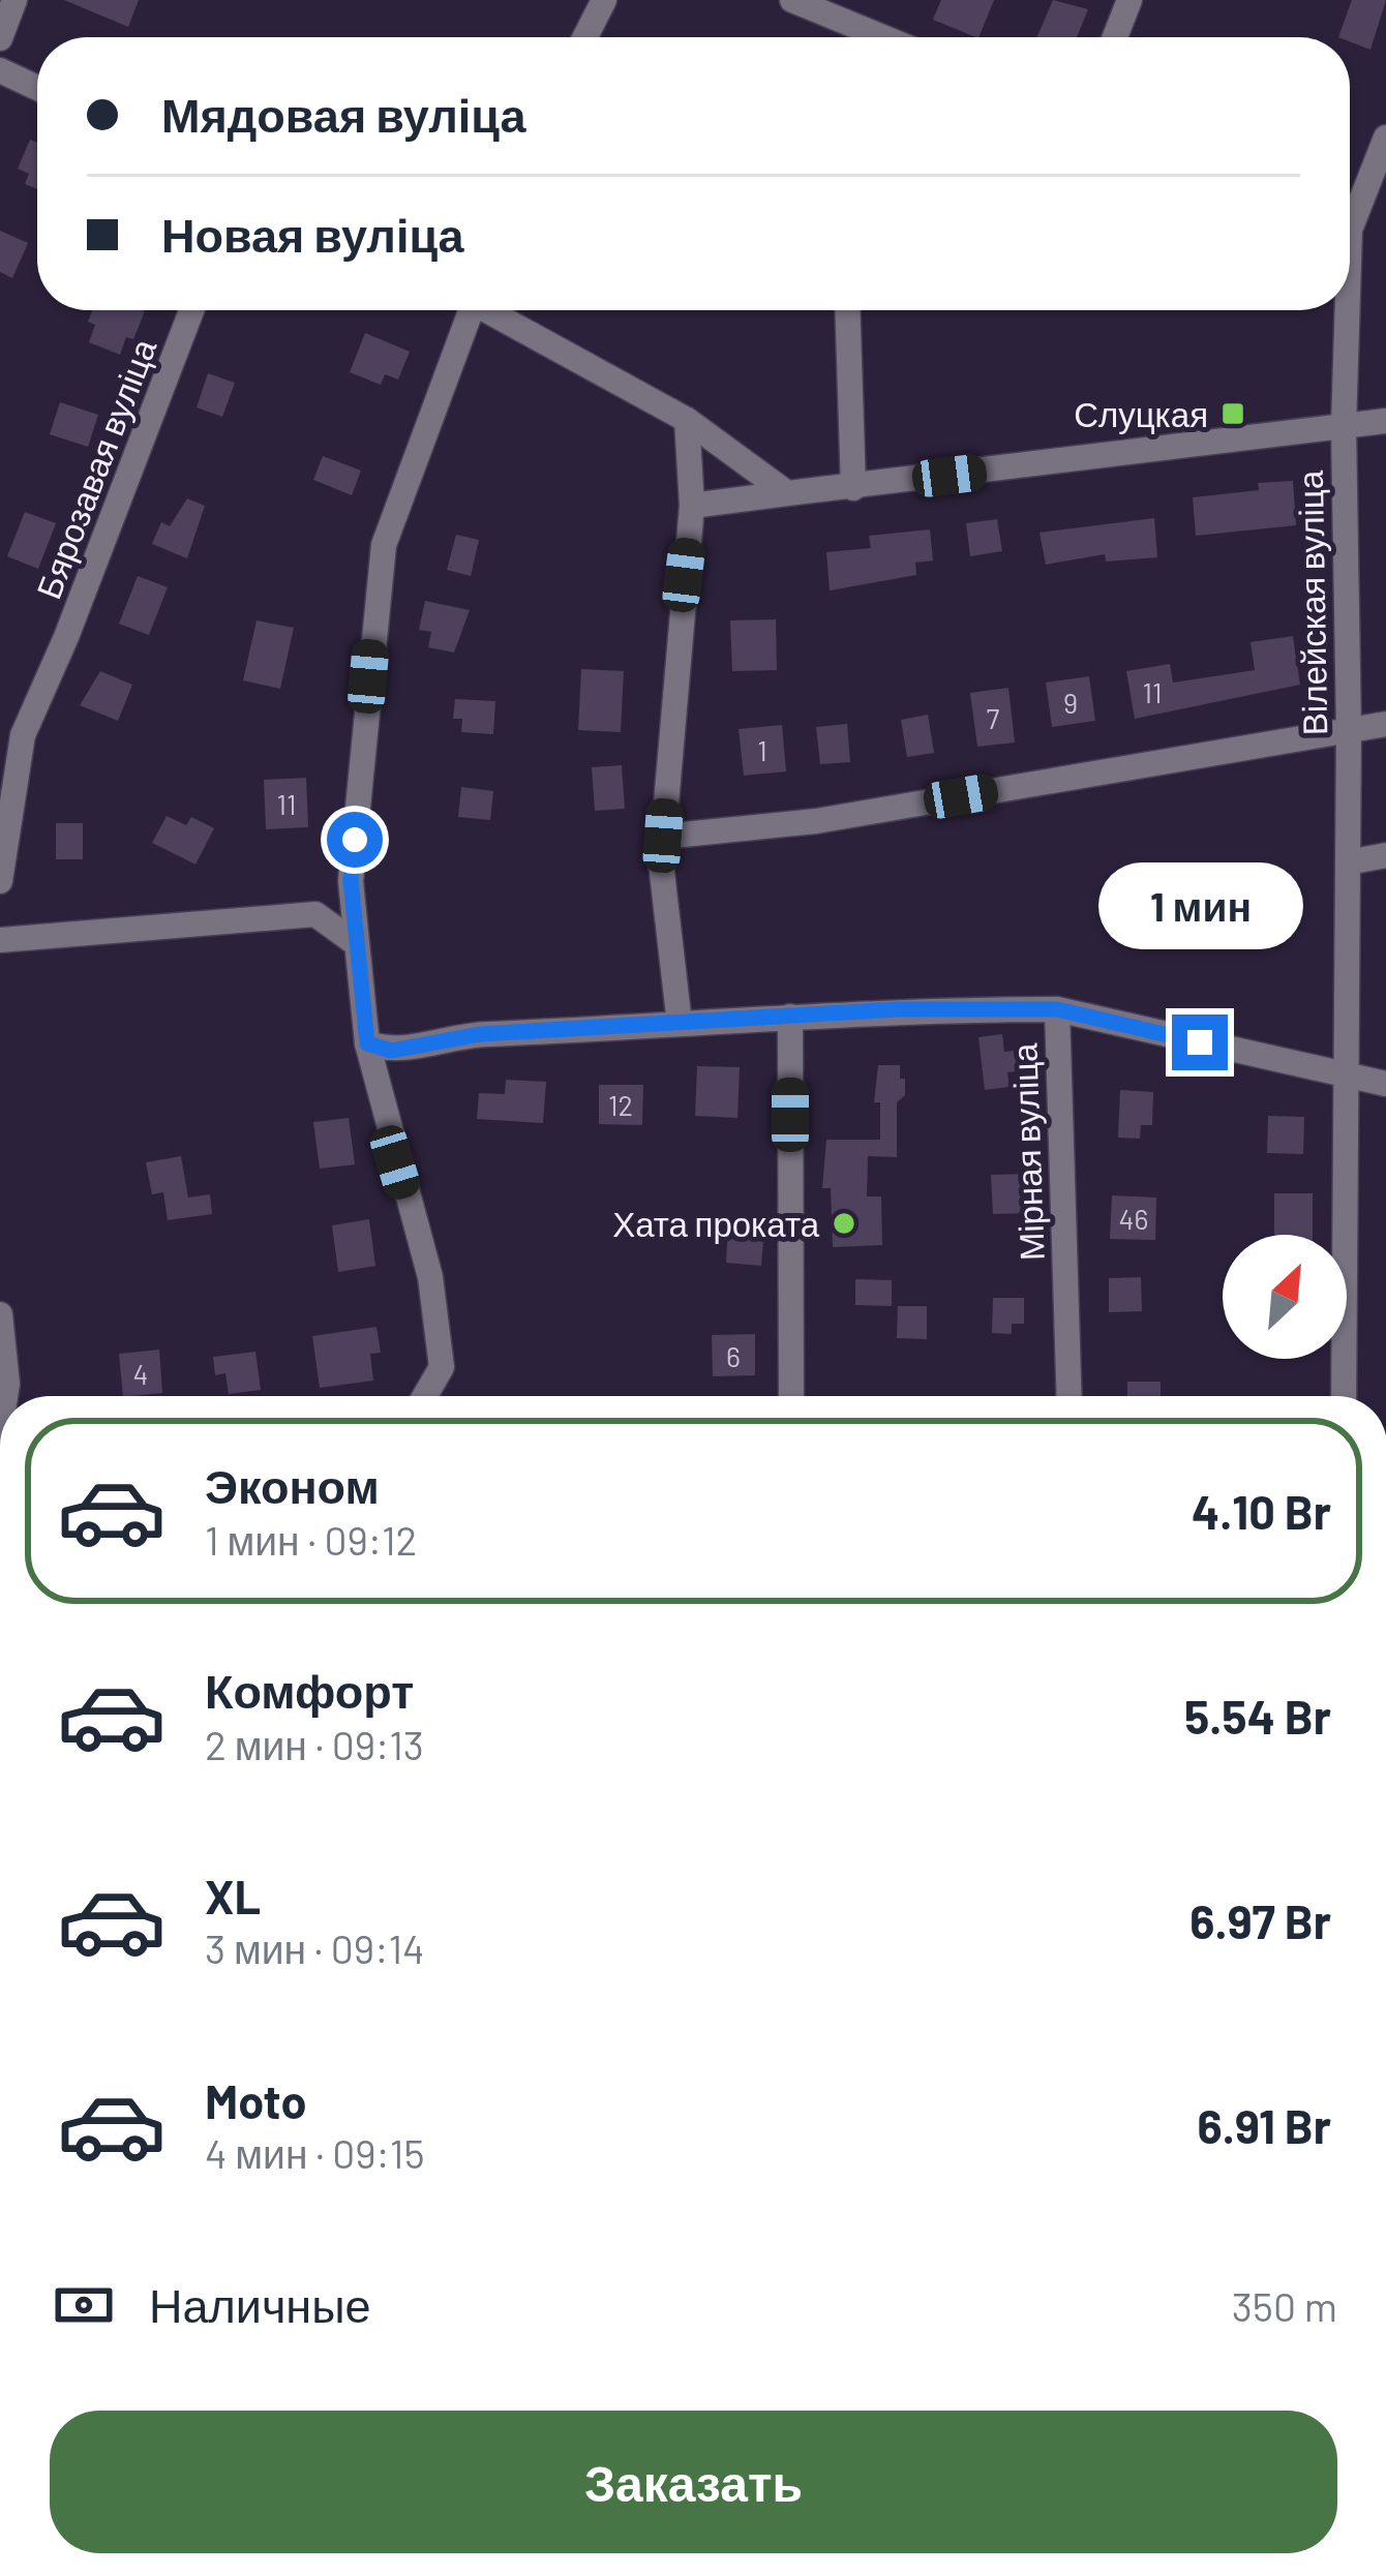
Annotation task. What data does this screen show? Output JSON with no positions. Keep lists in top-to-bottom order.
{
  "streets": {
    "street": ["Бярозавая вуліца", "Вілейская вуліца", "Мірная вуліца"]
  },
  "places": {
    "transit": ["Слуцкая"],
    "other": ["Хата проката"]
  },
  "house_numbers": [
    "11",
    "9",
    "7",
    "1",
    "11",
    "12",
    "46",
    "6",
    "4"
  ],
  "north": "top right",
  "page": {
    "banner": ["Мядовая вуліца", "Новая вуліца"],
    "bubble": "1 мин",
    "list": [
      {
        "name": "Эконом",
        "note": "1 мин · 09:12",
        "value": "4.10 Br"
      },
      {
        "name": "Комфорт",
        "note": "2 мин · 09:13",
        "value": "5.54 Br"
      },
      {
        "name": "XL",
        "note": "3 мин · 09:14",
        "value": "6.97 Br"
      },
      {
        "name": "Moto",
        "note": "4 мин · 09:15",
        "value": "6.91 Br"
      }
    ],
    "pay": ["Наличные", "350 m"],
    "buttons": "Заказать"
  }
}
